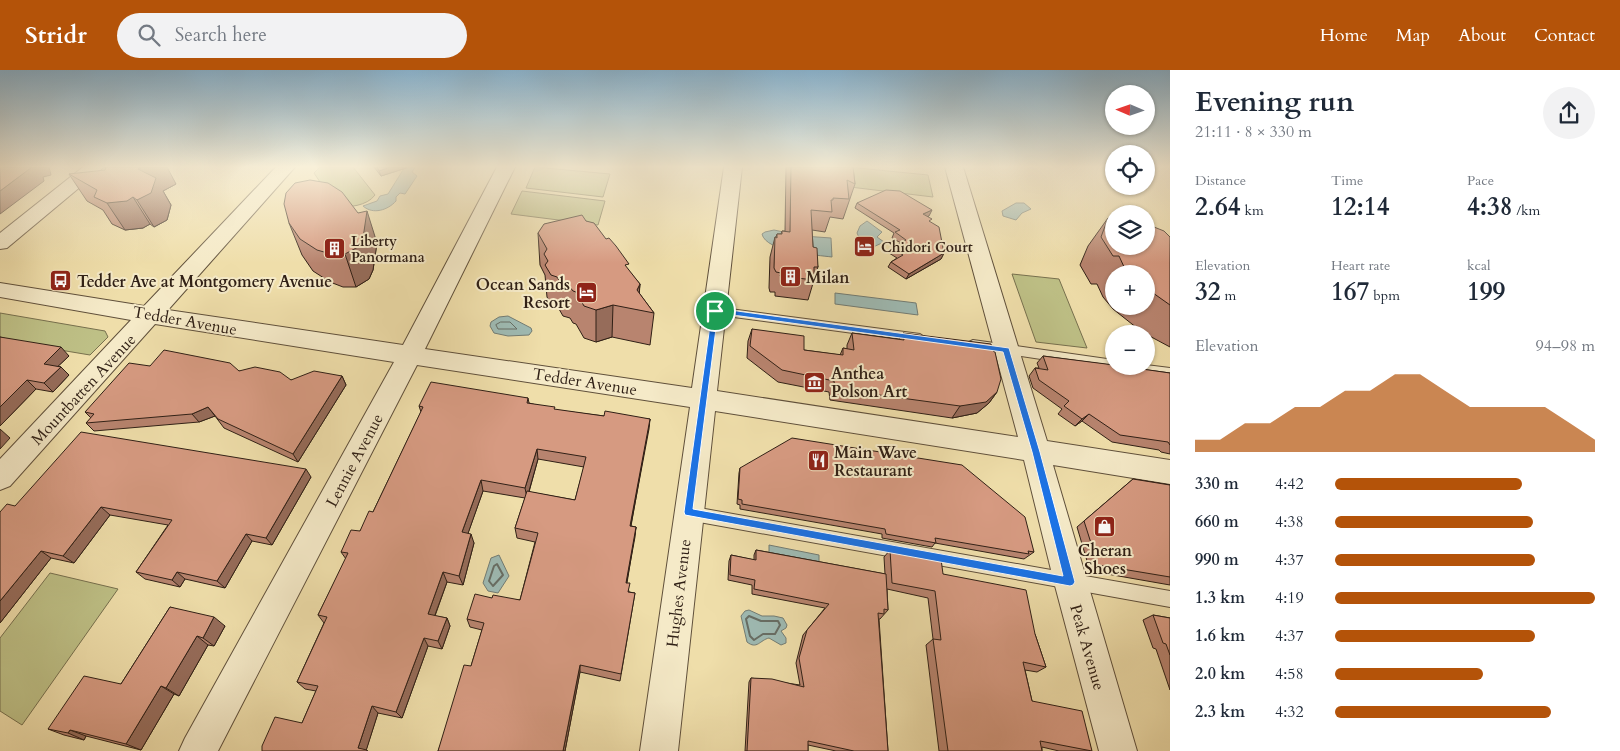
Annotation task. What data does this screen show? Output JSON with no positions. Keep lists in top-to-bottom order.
{
  "streets": {
    "street": [
      "Tedder Avenue",
      "Mountbatten Avenue",
      "Lennie Avenue",
      "Hughes Avenue",
      "Peak Avenue"
    ]
  },
  "crossings": [
    ["Tedder Avenue", "Mountbatten Avenue"],
    ["Tedder Avenue", "Lennie Avenue"],
    ["Tedder Avenue", "Hughes Avenue"],
    ["Tedder Avenue", "Peak Avenue"]
  ],
  "places": {
    "hotel": ["Chidori Court", "Ocean Sands Resort"],
    "building": ["Liberty Panormana", "Milan"],
    "bus stop": ["Tedder Ave at Montgomery Avenue"],
    "museum": ["Anthea Polson Art"],
    "restaurant": ["Main Wave Restaurant"],
    "shop": ["Cheran Shoes"]
  },
  "north": "left",
  "page": {
    "header": "Stridr",
    "search": "Search here",
    "nav": [
      "Home",
      "Map",
      "About",
      "Contact"
    ],
    "heading": ["Evening run", "21:11 · 8 × 330 m"],
    "map_buttons": ["+", "−"],
    "stats": [
      ["Distance", "2.64 km"],
      ["Time", "12:14"],
      ["Pace", "4:38 /km"],
      ["Elevation", "32 m"],
      ["Heart rate", "167 bpm"],
      ["kcal", "199"]
    ],
    "chart": ["Elevation", "94–98 m"],
    "list": [
      {
        "name": "330 m",
        "note": "4:42"
      },
      {
        "name": "660 m",
        "note": "4:38"
      },
      {
        "name": "990 m",
        "note": "4:37"
      },
      {
        "name": "1.3 km",
        "note": "4:19"
      },
      {
        "name": "1.6 km",
        "note": "4:37"
      },
      {
        "name": "2.0 km",
        "note": "4:58"
      },
      {
        "name": "2.3 km",
        "note": "4:32"
      }
    ]
  }
}
